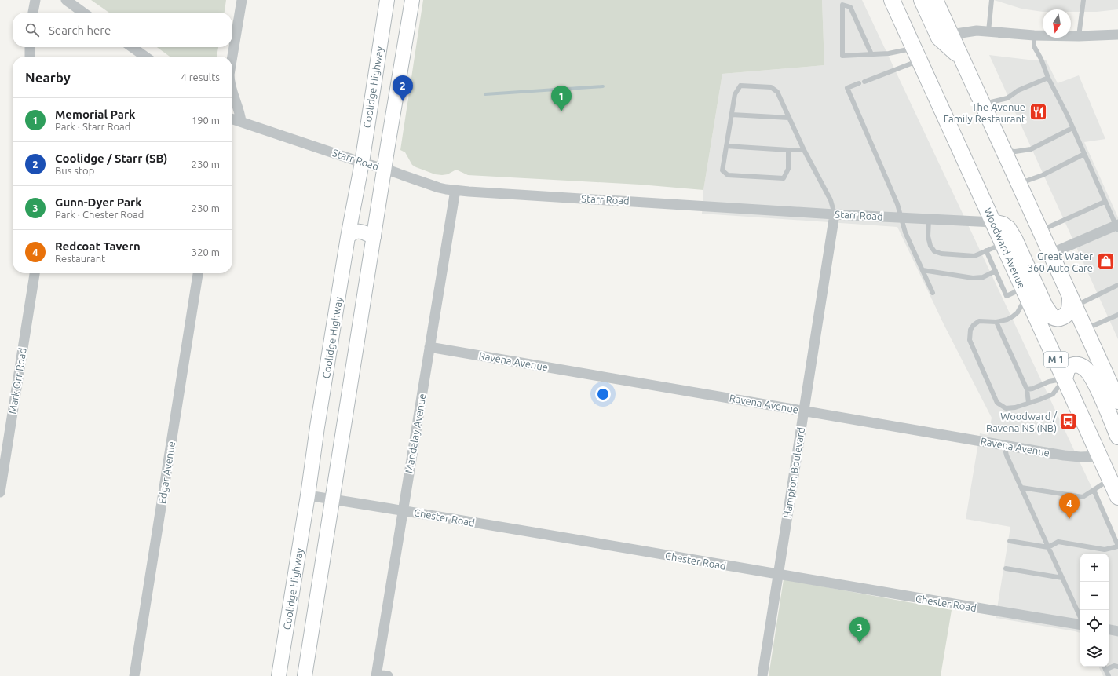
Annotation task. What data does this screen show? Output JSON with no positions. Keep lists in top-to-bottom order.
{
  "streets": {
    "main road": ["Coolidge Highway", "Woodward Avenue", "M 1"],
    "street": [
      "Starr Road",
      "Ravena Avenue",
      "Mark Orr Road",
      "Mandalay Avenue",
      "Edgar Avenue",
      "Hampton Boulevard",
      "Chester Road"
    ]
  },
  "crossings": [
    ["Coolidge Highway", "Starr Road"],
    ["Coolidge Highway", "Chester Road"],
    ["Starr Road", "Woodward Avenue"],
    ["Starr Road", "Mandalay Avenue"],
    ["Starr Road", "Hampton Boulevard"],
    ["Woodward Avenue", "Ravena Avenue"],
    ["Ravena Avenue", "Mandalay Avenue"],
    ["Ravena Avenue", "Hampton Boulevard"],
    ["Mandalay Avenue", "Chester Road"],
    ["Hampton Boulevard", "Chester Road"]
  ],
  "places": {
    "restaurant": ["The Avenue Family Restaurant"],
    "shop": ["Great Water 360 Auto Care"],
    "bus stop": ["Woodward / Ravena NS (NB)"]
  },
  "north": "bottom",
  "page": {
    "search": "Search here",
    "heading": ["Nearby", "4 results"],
    "pins": [
      "2",
      "1",
      "4",
      "3"
    ],
    "list": [
      {
        "mark": "1",
        "name": "Memorial Park",
        "note": "Park · Starr Road",
        "value": "190 m"
      },
      {
        "mark": "2",
        "name": "Coolidge / Starr (SB)",
        "note": "Bus stop",
        "value": "230 m"
      },
      {
        "mark": "3",
        "name": "Gunn-Dyer Park",
        "note": "Park · Chester Road",
        "value": "230 m"
      },
      {
        "mark": "4",
        "name": "Redcoat Tavern",
        "note": "Restaurant",
        "value": "320 m"
      }
    ],
    "map_buttons": ["+", "−"]
  }
}
